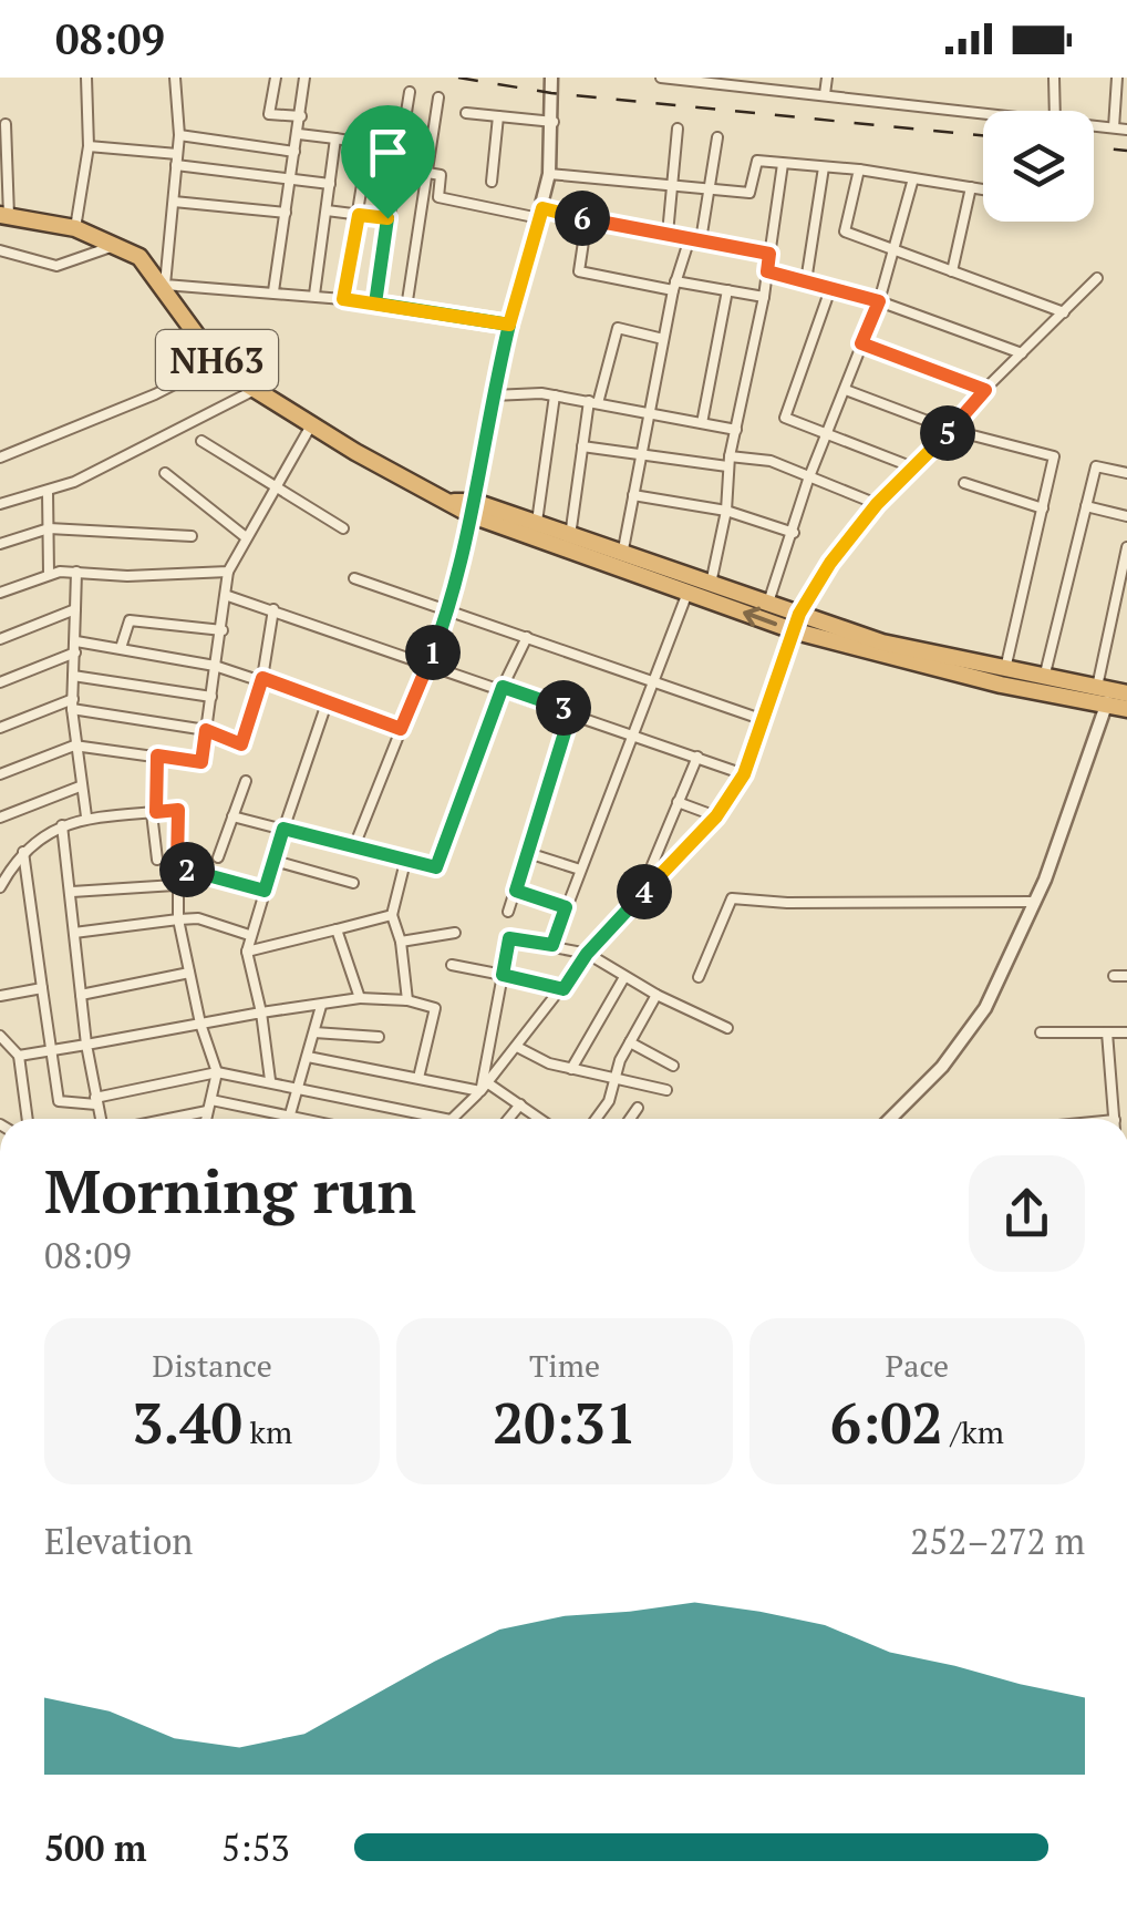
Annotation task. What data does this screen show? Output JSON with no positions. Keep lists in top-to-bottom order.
{
  "streets": {
    "highway": ["NH63"]
  },
  "page": {
    "status": "08:09",
    "pins": [
      "6",
      "5",
      "1",
      "3",
      "2",
      "4"
    ],
    "heading": ["Morning run", "08:09"],
    "stats": [
      ["Distance", "3.40 km"],
      ["Time", "20:31"],
      ["Pace", "6:02 /km"]
    ],
    "chart": ["Elevation", "252–272 m"],
    "list": [
      {
        "name": "500 m",
        "note": "5:53"
      }
    ]
  }
}
